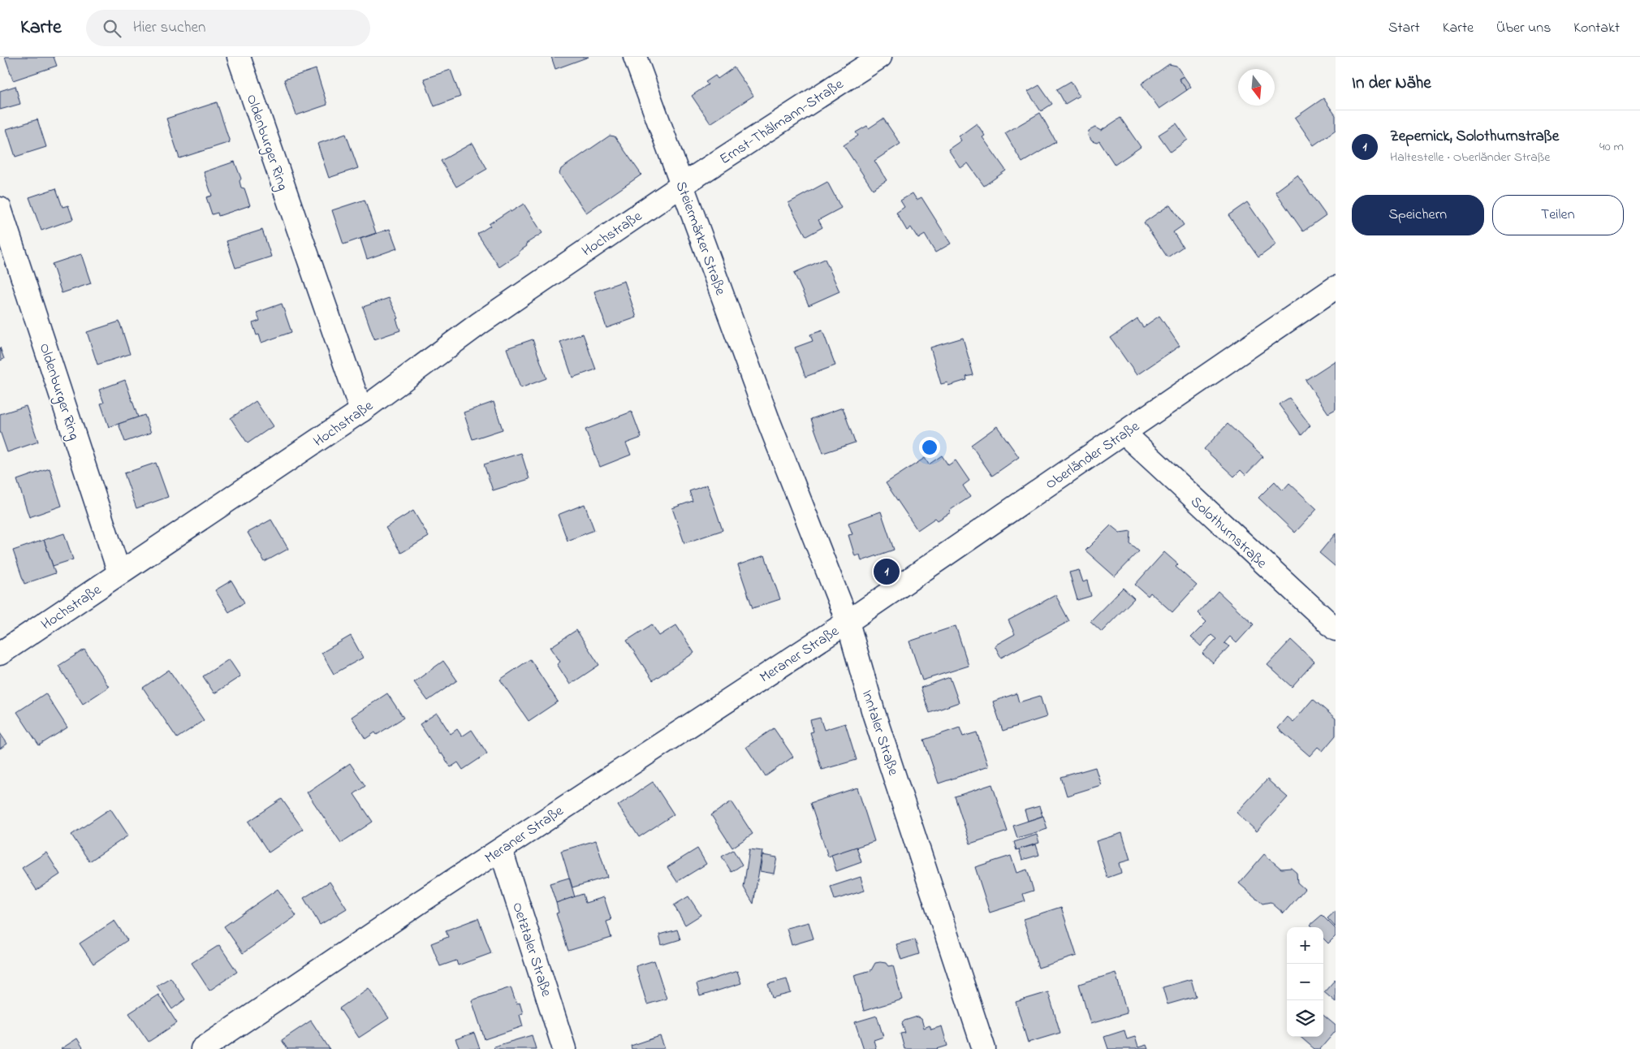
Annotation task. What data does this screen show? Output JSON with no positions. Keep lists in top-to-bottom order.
{
  "streets": {
    "street": [
      "Ernst-Thälmann-Straße",
      "Oldenburger Ring",
      "Hochstraße",
      "Steiermärker Straße",
      "Oberländer Straße",
      "Solothurnstraße",
      "Meraner Straße",
      "Inntaler Straße",
      "Oetztaler Straße"
    ]
  },
  "crossings": [
    ["Ernst-Thälmann-Straße", "Hochstraße"],
    ["Ernst-Thälmann-Straße", "Steiermärker Straße"],
    ["Oldenburger Ring", "Hochstraße"],
    ["Hochstraße", "Steiermärker Straße"],
    ["Steiermärker Straße", "Inntaler Straße"],
    ["Oberländer Straße", "Solothurnstraße"],
    ["Oberländer Straße", "Meraner Straße"],
    ["Oberländer Straße", "Inntaler Straße"],
    ["Meraner Straße", "Inntaler Straße"],
    ["Meraner Straße", "Oetztaler Straße"]
  ],
  "north": "bottom",
  "page": {
    "header": "Karte",
    "search": "Hier suchen",
    "nav": [
      "Start",
      "Karte",
      "Über uns",
      "Kontakt"
    ],
    "heading": "In der Nähe",
    "list": [
      {
        "mark": "1",
        "name": "Zepernick, Solothurnstraße",
        "note": "Haltestelle · Oberländer Straße",
        "value": "40 m"
      }
    ],
    "buttons": ["Speichern", "Teilen"],
    "pins": "1",
    "map_buttons": ["+", "−"]
  }
}
